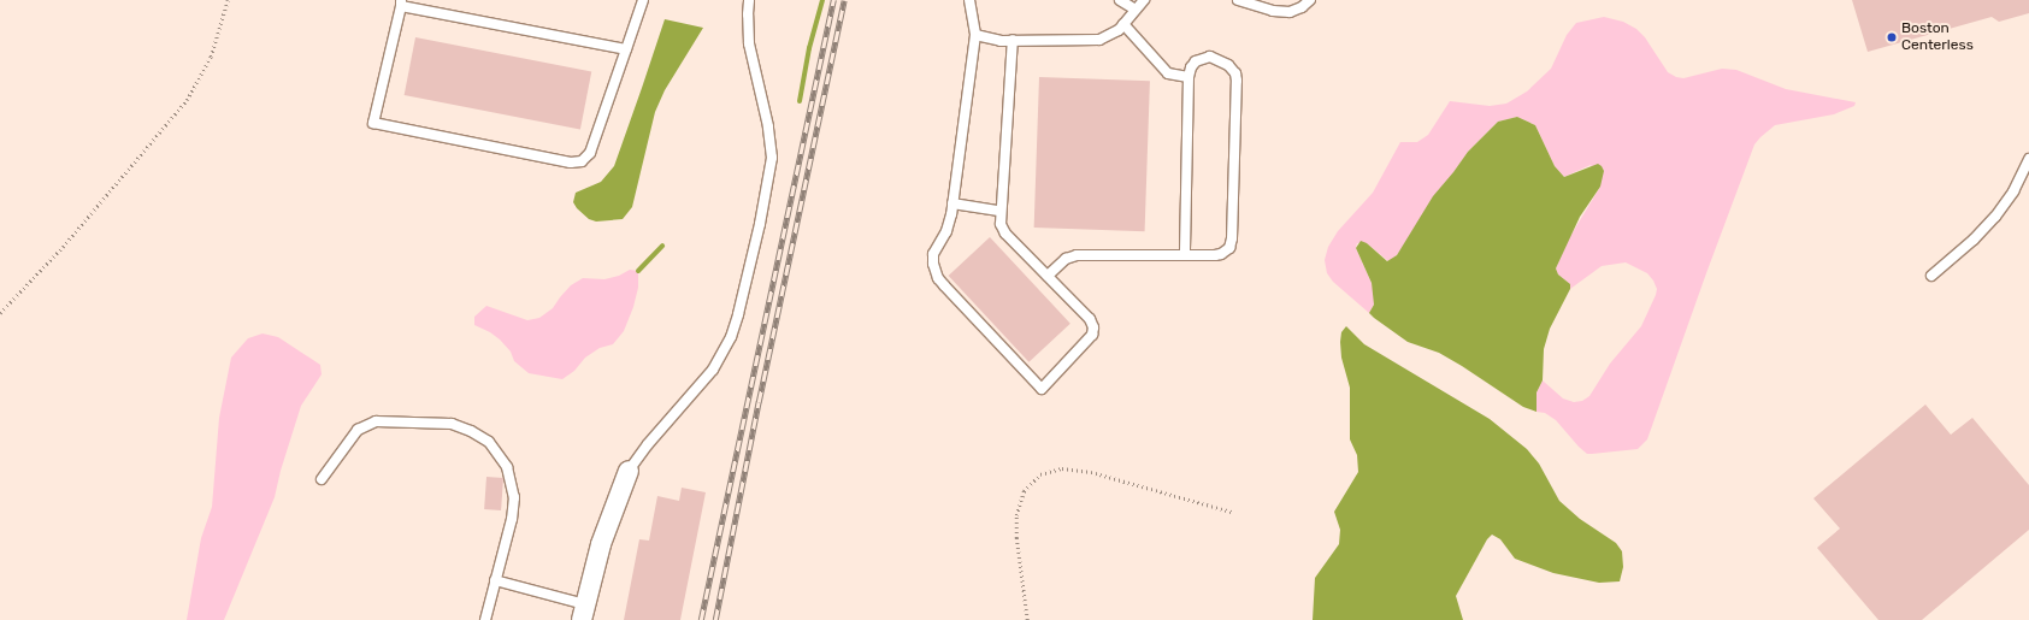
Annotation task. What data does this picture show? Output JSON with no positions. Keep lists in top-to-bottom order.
{
  "places": ["Boston Centerless"]
}
